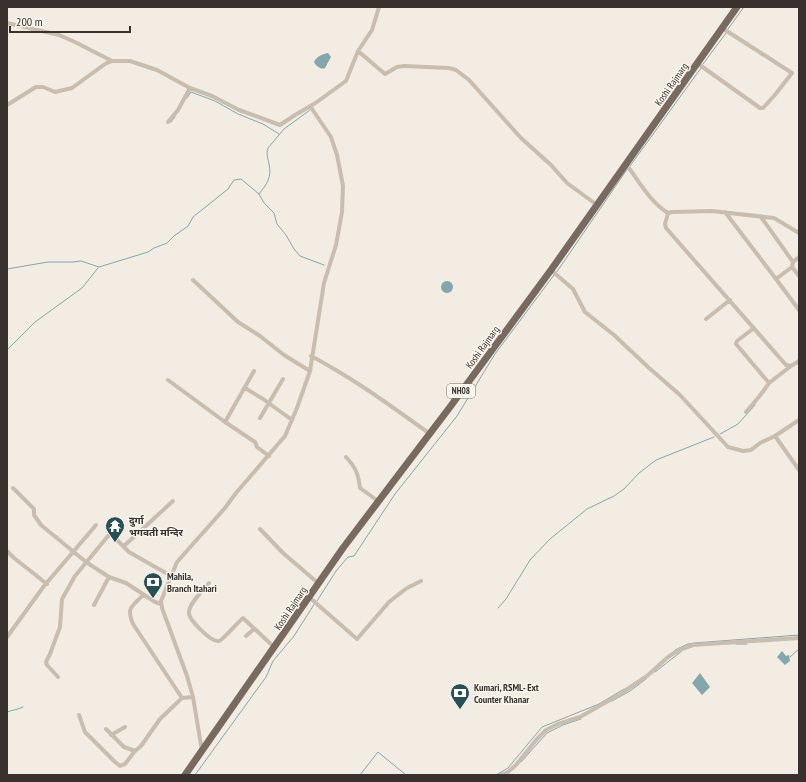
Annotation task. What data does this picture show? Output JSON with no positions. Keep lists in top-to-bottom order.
{
  "streets": {
    "main road": ["Koshi Rajmarg", "NH08"]
  },
  "places": {
    "temple": ["दुर्गा भगवती मन्दिर"],
    "bank": ["Mahila, Branch Itahari", "Kumari, RSML- Ext Counter Khanar"]
  },
  "scale_bar": "200 m"
}
